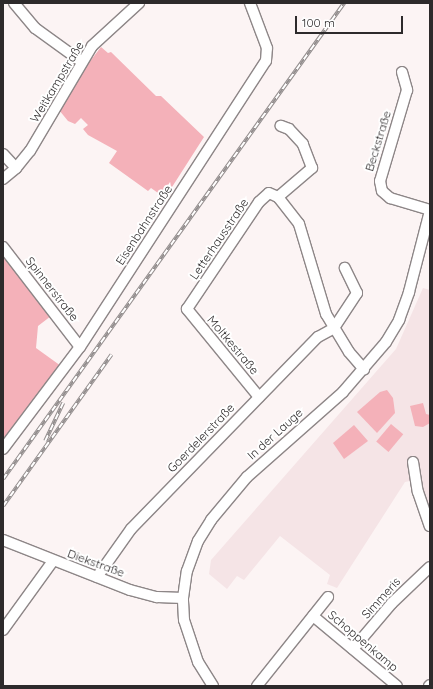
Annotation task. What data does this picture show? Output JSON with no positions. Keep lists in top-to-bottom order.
{
  "streets": {
    "street": [
      "Weitkampstraße",
      "Beckstraße",
      "Eisenbahnstraße",
      "Letterhausstraße",
      "Spinnerstraße",
      "Moltkestraße",
      "In der Lauge",
      "Goerdelerstraße",
      "Diekstraße",
      "Simmeris",
      "Schoppenkamp"
    ]
  },
  "crossings": [
    ["Beckstraße", "In der Lauge"],
    ["Eisenbahnstraße", "Spinnerstraße"],
    ["Letterhausstraße", "Moltkestraße"],
    ["Moltkestraße", "Goerdelerstraße"],
    ["In der Lauge", "Diekstraße"],
    ["Goerdelerstraße", "Diekstraße"],
    ["Simmeris", "Schoppenkamp"]
  ],
  "scale_bar": "100 m"
}
